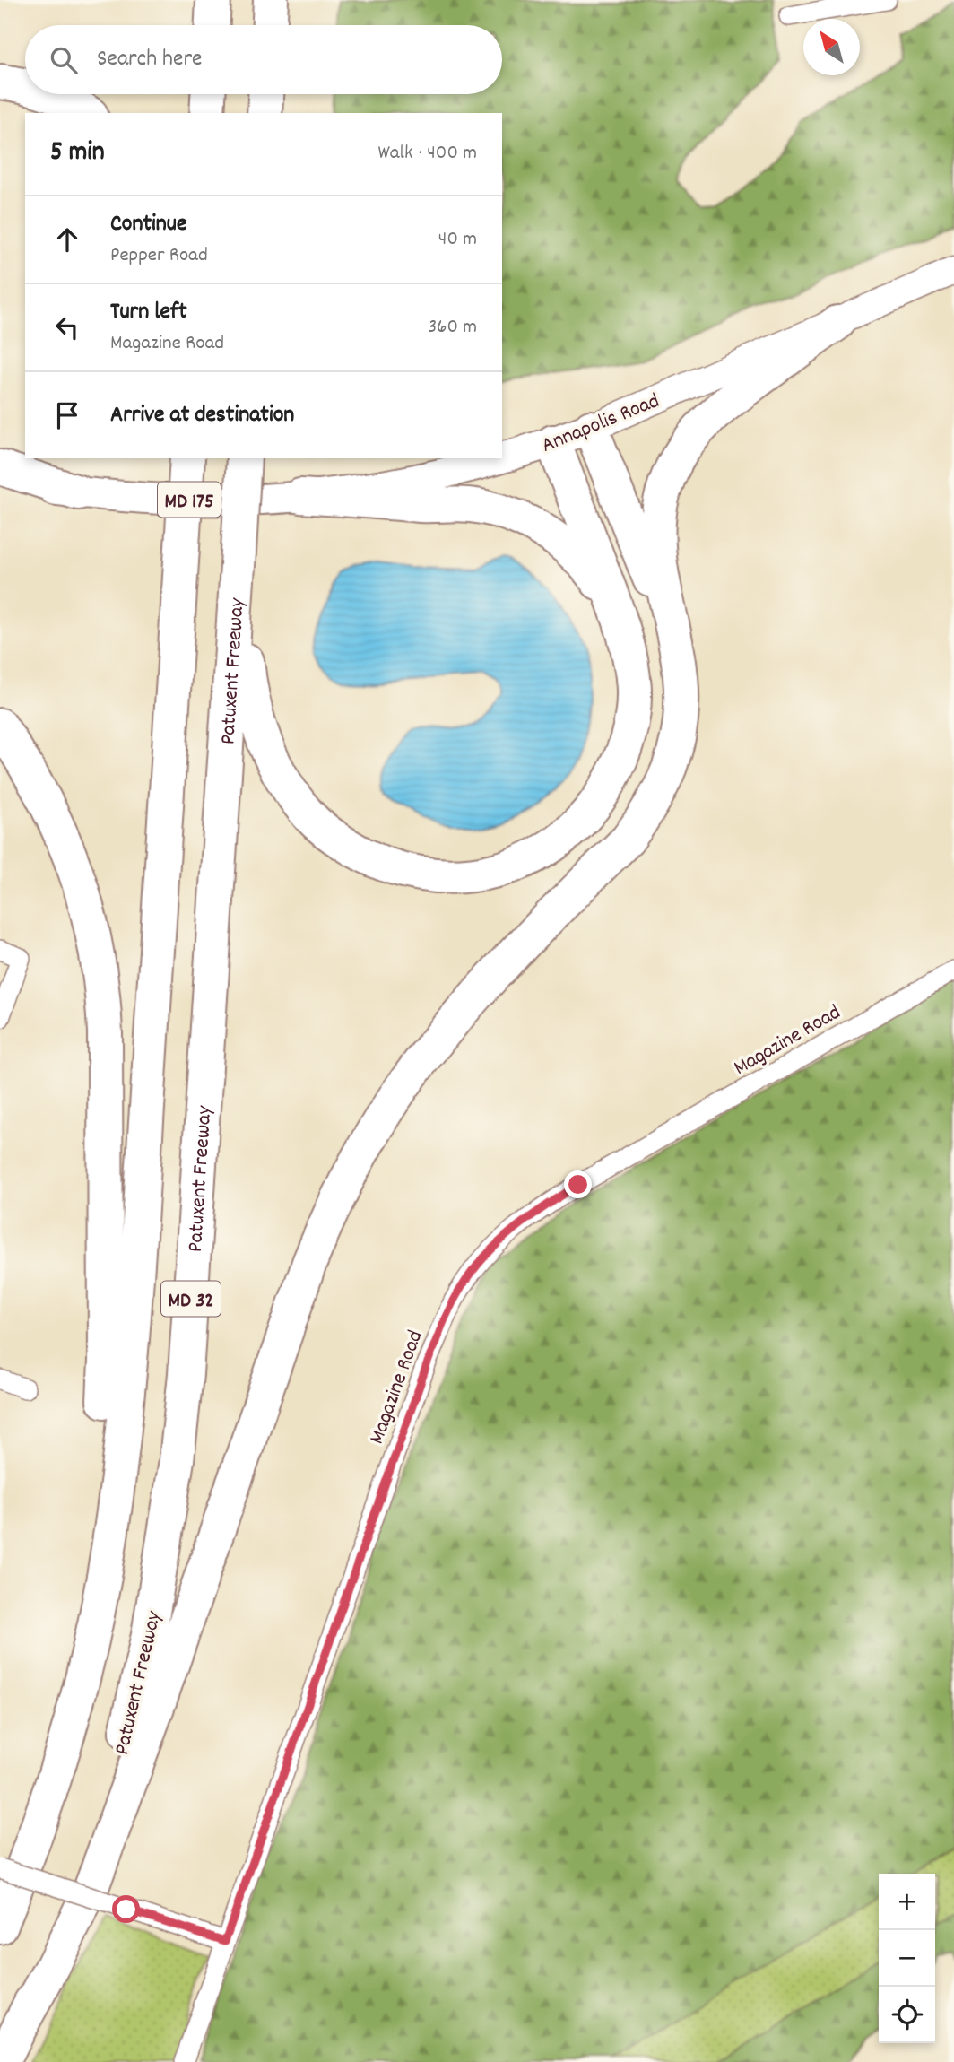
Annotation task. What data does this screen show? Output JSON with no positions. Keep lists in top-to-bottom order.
{
  "streets": {
    "highway": ["Patuxent Freeway", "MD 32"],
    "main road": ["Annapolis Road", "MD 175"],
    "street": ["Magazine Road"]
  },
  "north": "top left",
  "page": {
    "search": "Search here",
    "heading": ["5 min", "Walk · 400 m"],
    "list": [
      ["Continue", "Pepper Road", "40 m"],
      ["Turn left", "Magazine Road", "360 m"],
      "Arrive at destination"
    ],
    "map_buttons": ["+", "−"]
  }
}
